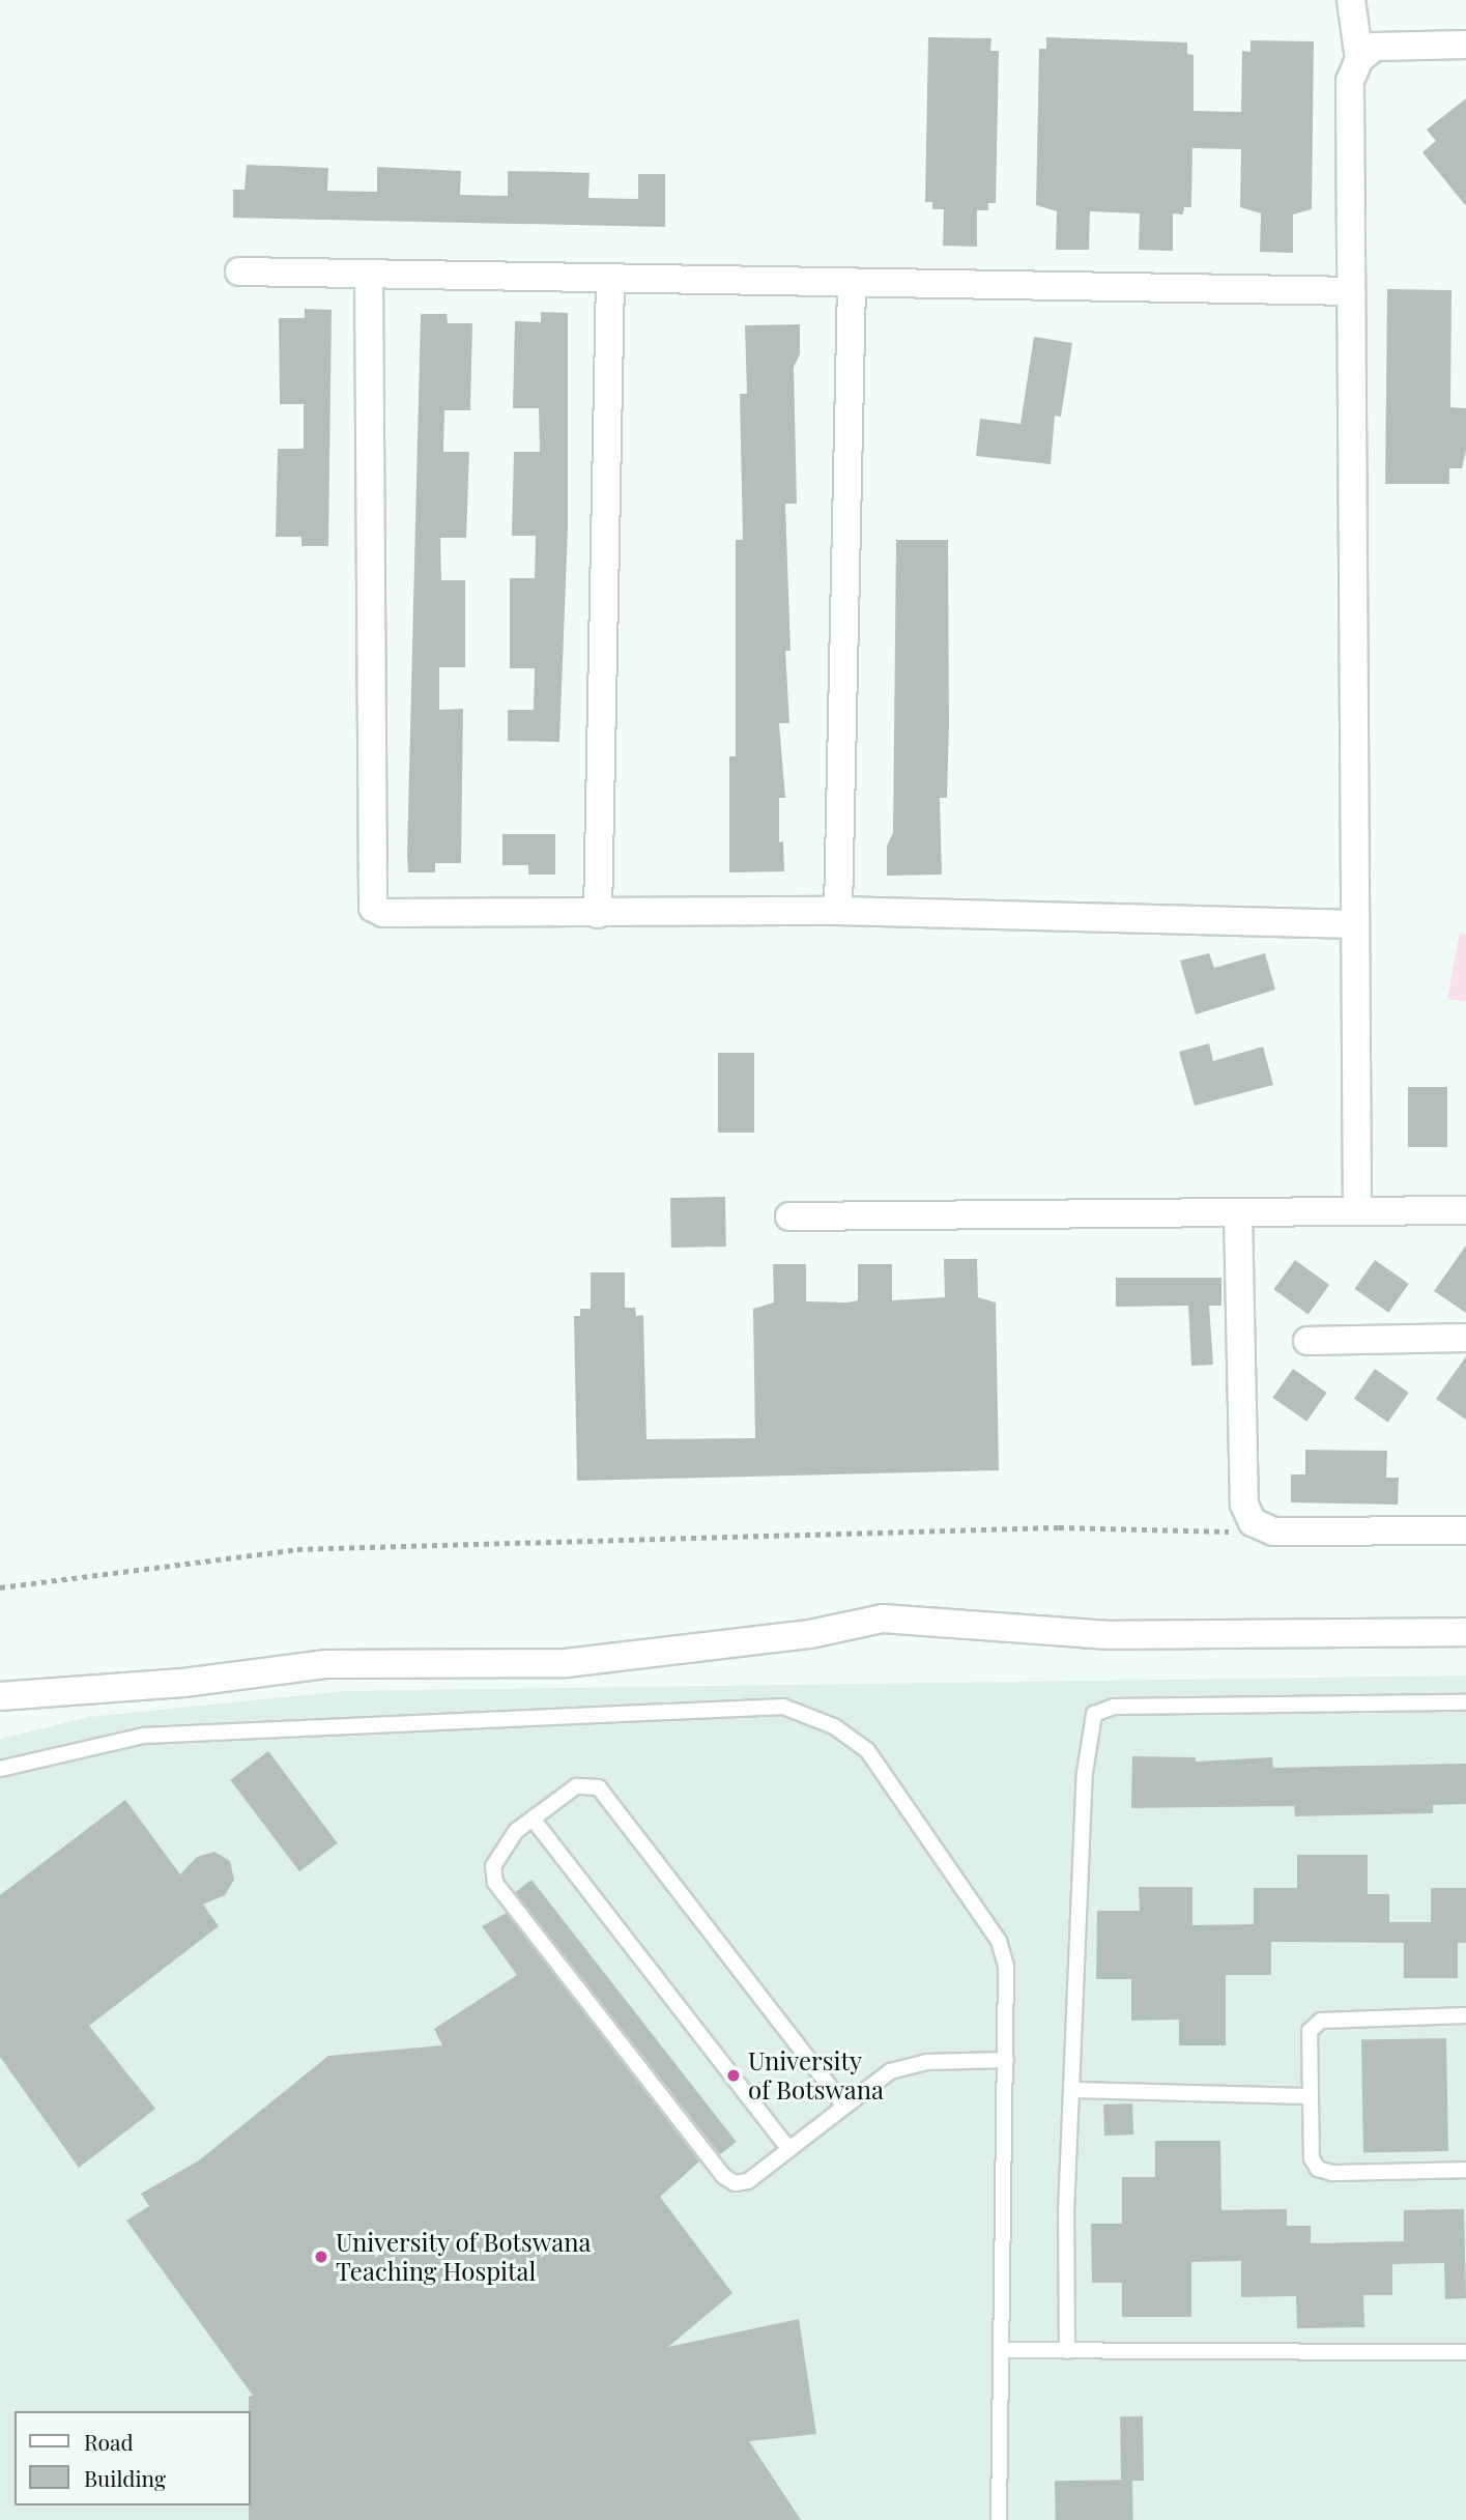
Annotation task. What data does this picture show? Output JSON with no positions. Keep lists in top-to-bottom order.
{
  "places": ["University of Botswana", "University of Botswana Teaching Hospital"],
  "legend": ["Road", "Building"]
}
